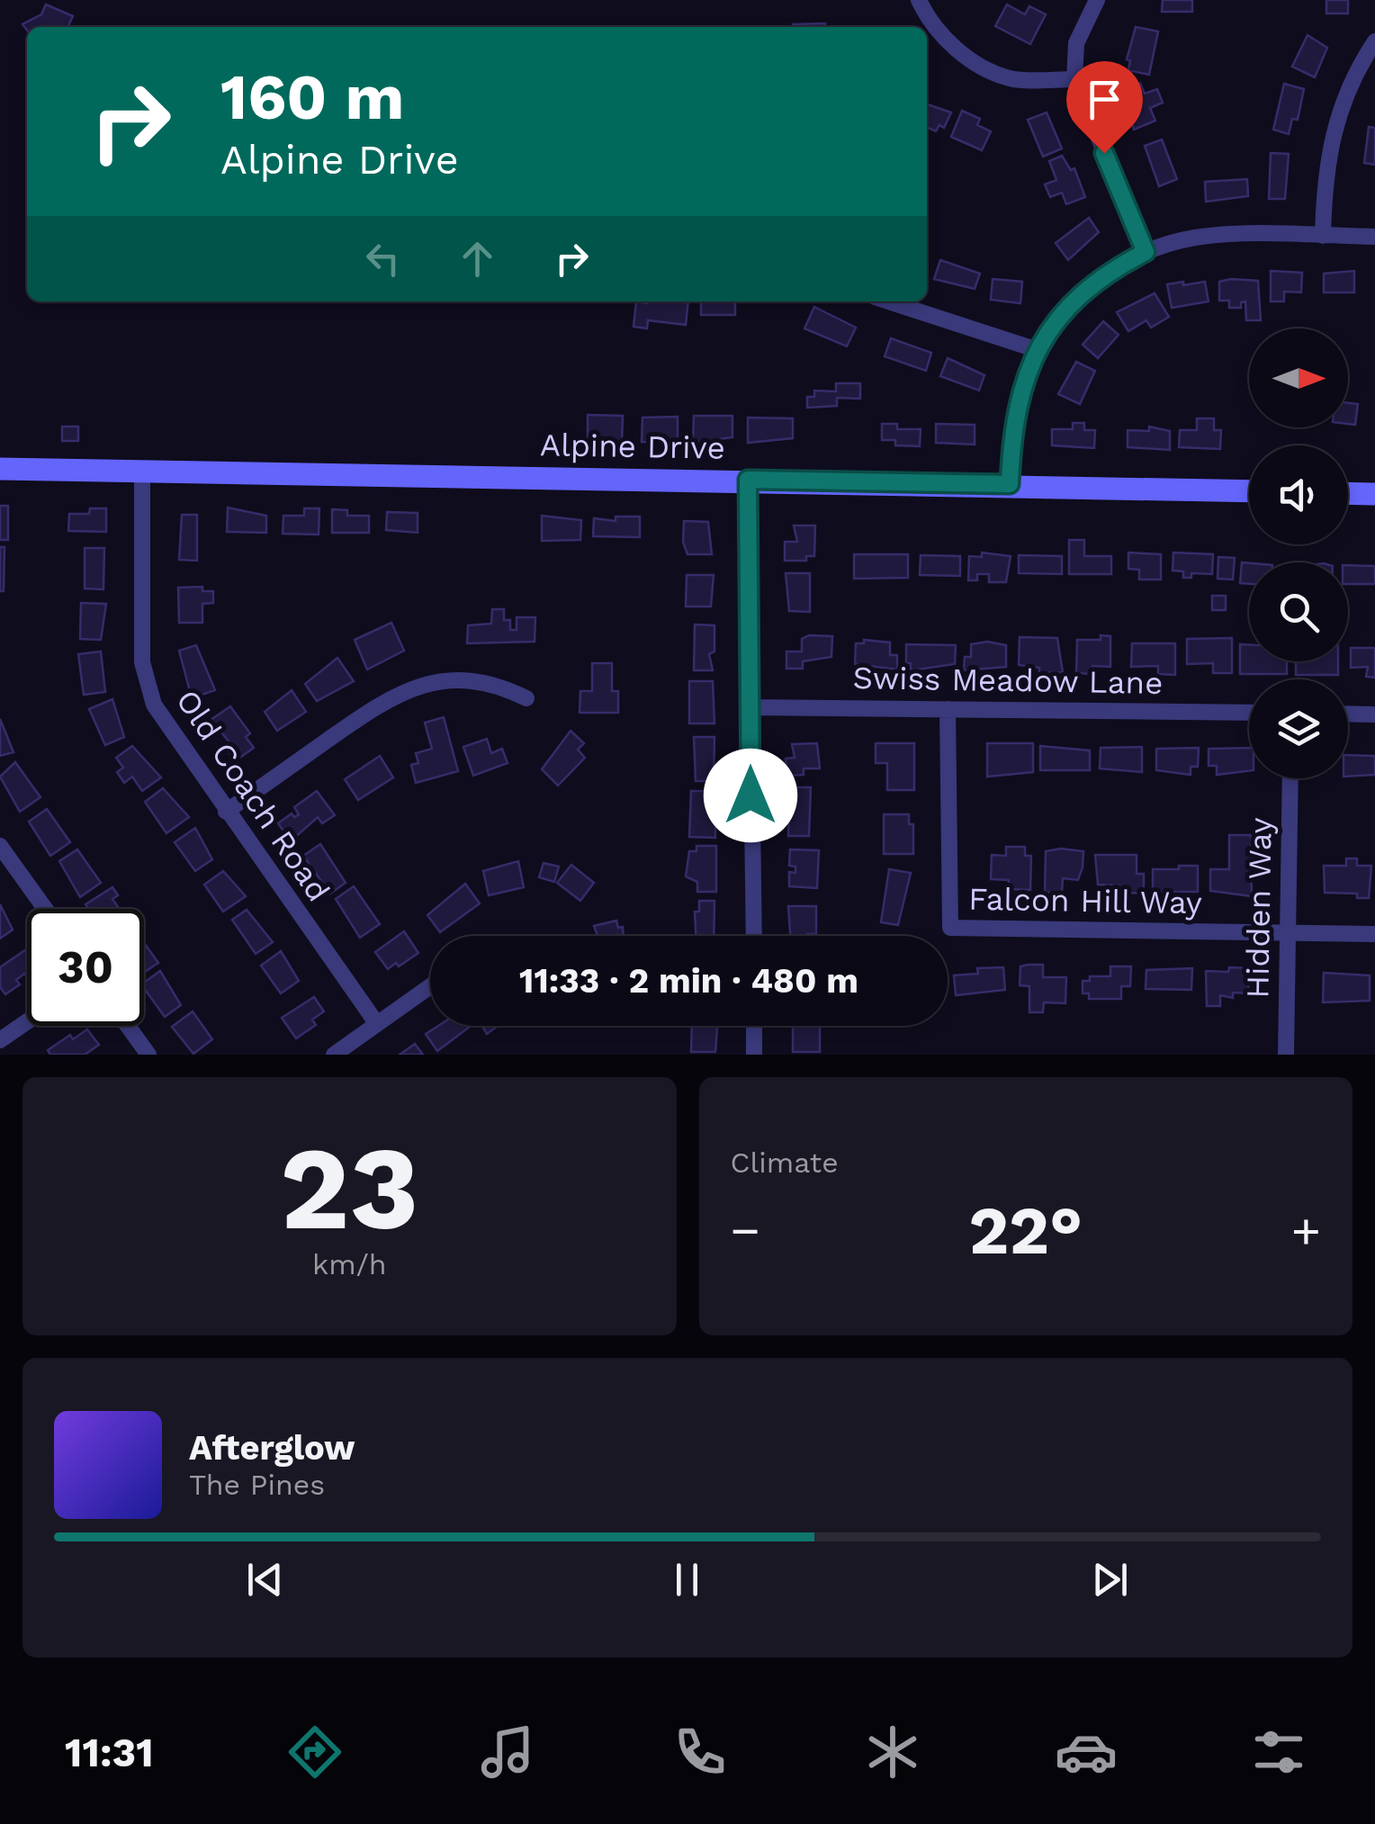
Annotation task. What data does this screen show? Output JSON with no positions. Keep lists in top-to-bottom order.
{
  "streets": {
    "street": [
      "Alpine Drive",
      "Swiss Meadow Lane",
      "Old Coach Road",
      "Falcon Hill Way",
      "Hidden Way"
    ]
  },
  "crossings": [
    ["Alpine Drive", "Old Coach Road"],
    ["Swiss Meadow Lane", "Falcon Hill Way"],
    ["Falcon Hill Way", "Hidden Way"]
  ],
  "north": "right",
  "page": {
    "turn": ["160 m", "Alpine Drive"],
    "limit": "30",
    "trip": "11:33 · 2 min · 480 m",
    "tile": [
      ["23", "km/h"],
      "Climate"
    ],
    "heat": ["−", "22°", "+"],
    "song": ["Afterglow", "The Pines"],
    "tabs": "11:31"
  }
}
